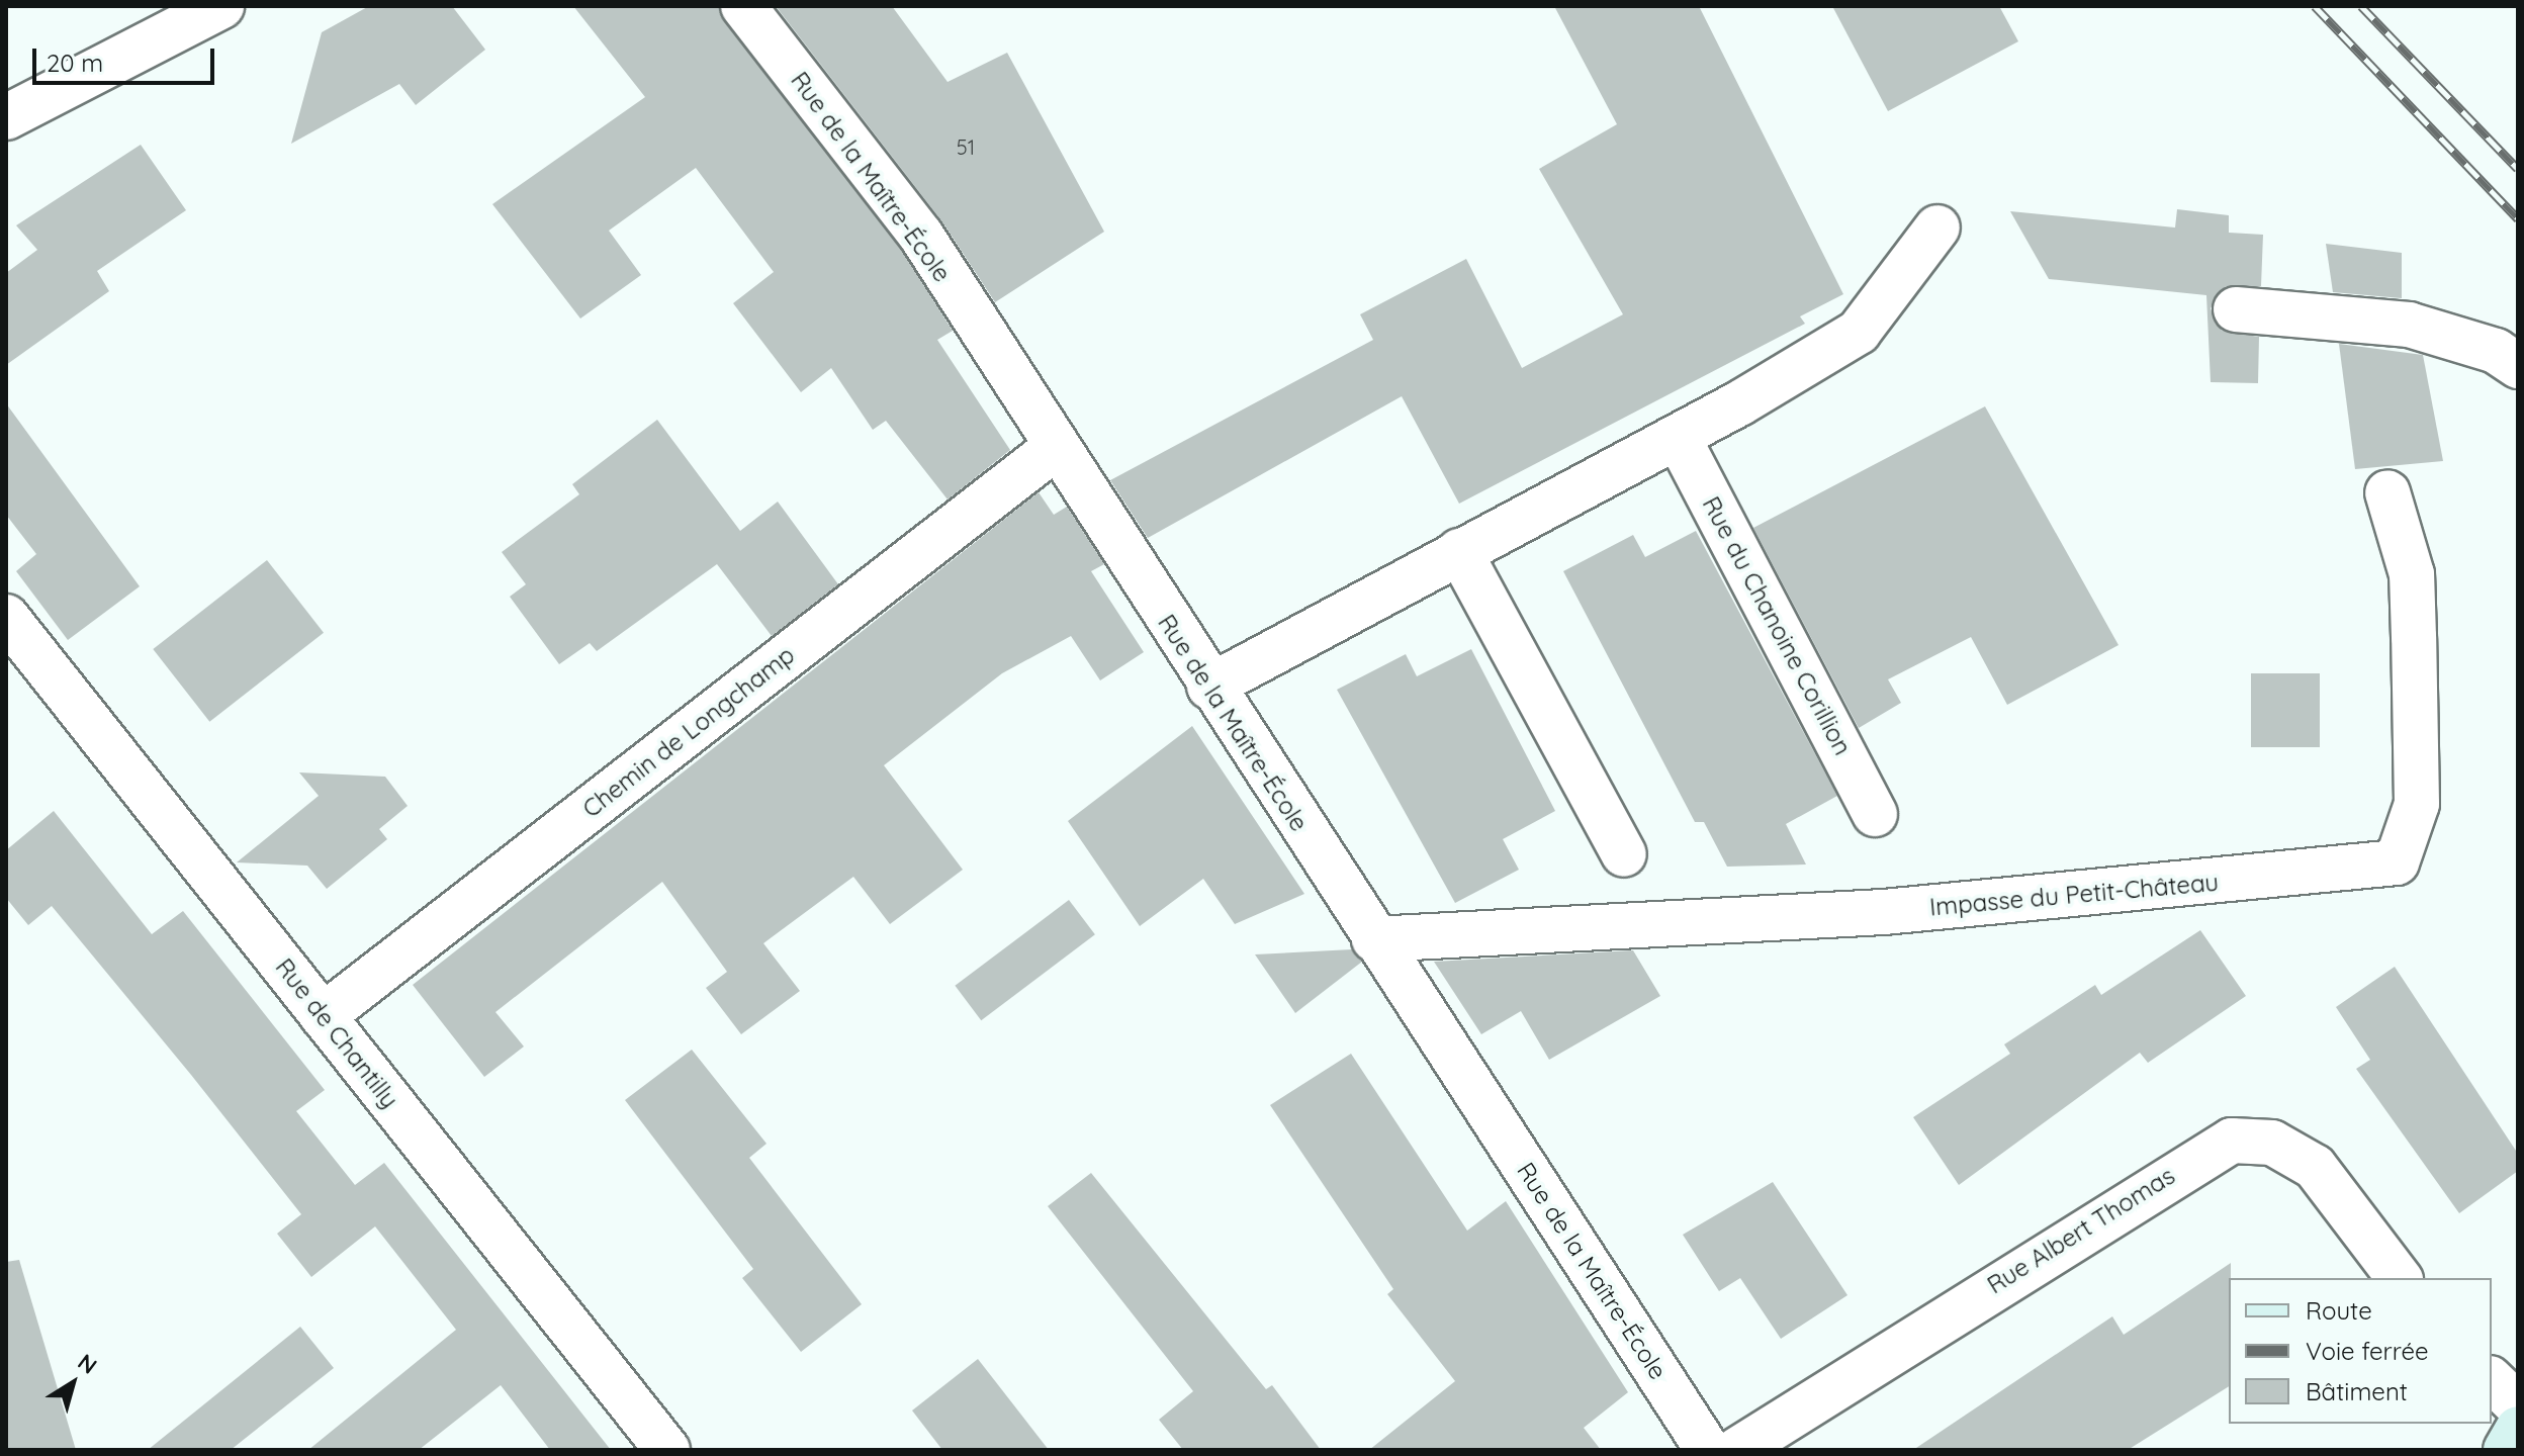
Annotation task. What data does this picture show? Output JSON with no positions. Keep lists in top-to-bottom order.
{
  "streets": {
    "street": [
      "Rue de la Maître-École",
      "Rue du Chanoine Corillion",
      "Chemin de Longchamp",
      "Impasse du Petit-Château",
      "Rue de Chantilly",
      "Rue Albert Thomas"
    ]
  },
  "crossings": [
    ["Rue de la Maître-École", "Chemin de Longchamp"],
    ["Rue de la Maître-École", "Impasse du Petit-Château"],
    ["Chemin de Longchamp", "Rue de Chantilly"]
  ],
  "house_numbers": ["51"],
  "legend": ["Route", "Voie ferrée", "Bâtiment"],
  "scale_bar": "20 m",
  "north": "top right"
}
